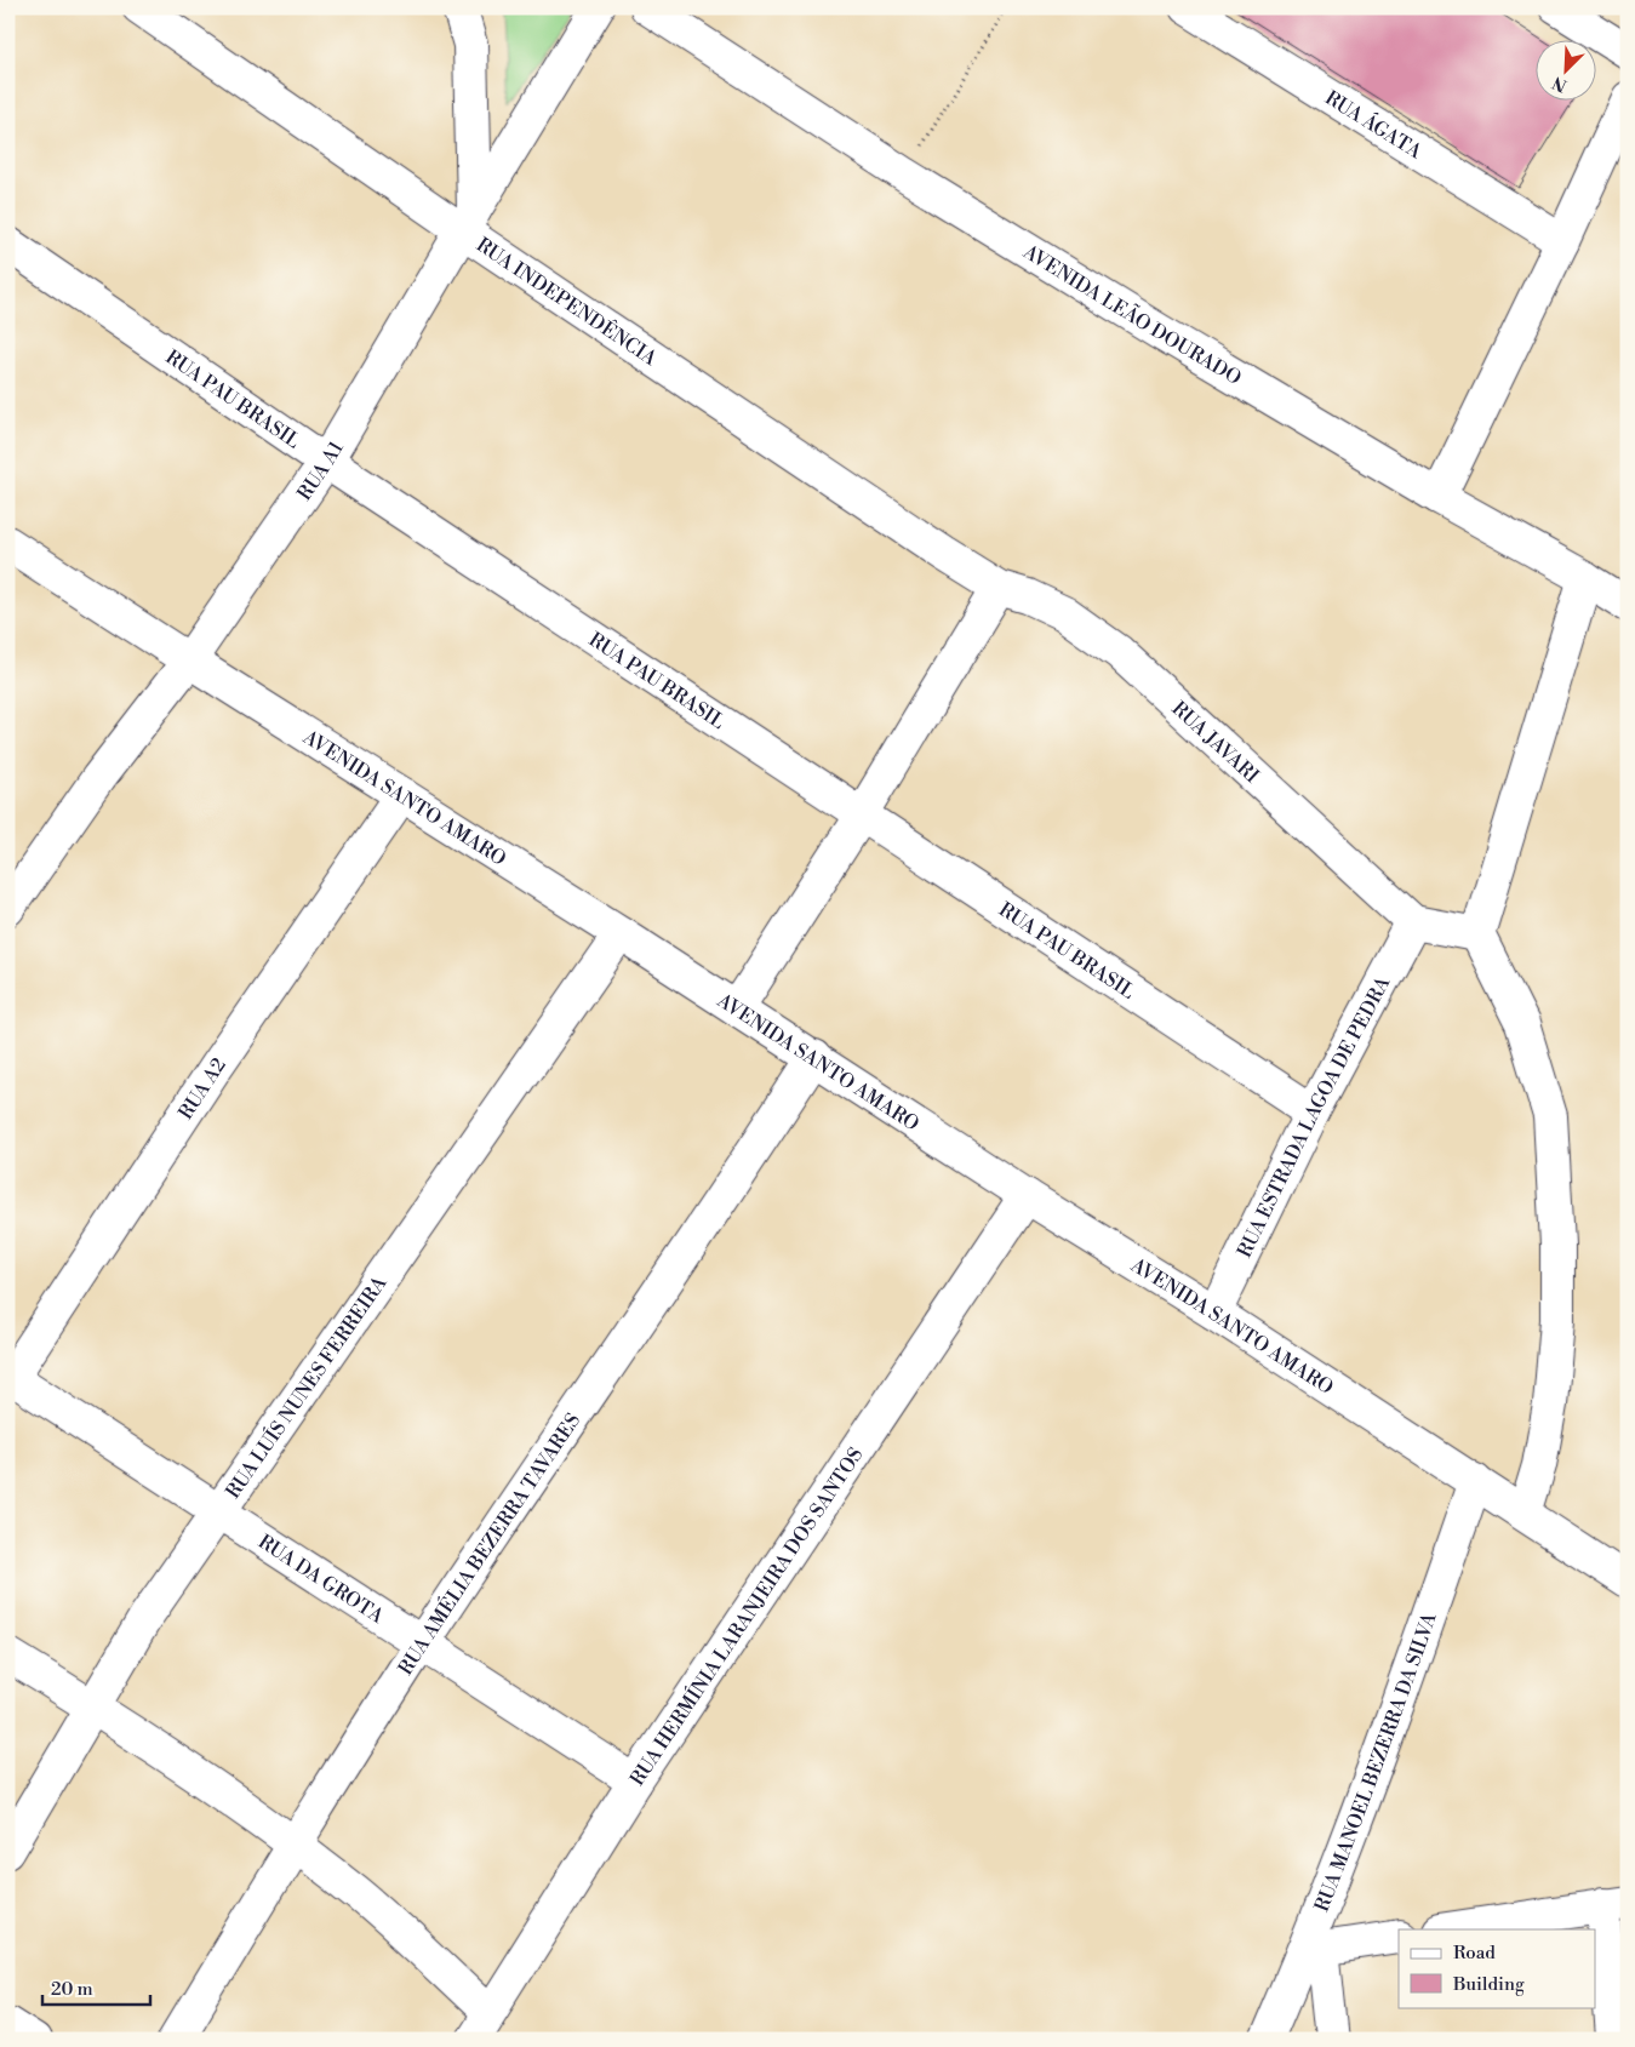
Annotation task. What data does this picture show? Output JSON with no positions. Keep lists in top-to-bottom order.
{
  "streets": {
    "street": [
      "RUA ÁGATA",
      "RUA INDEPENDÊNCIA",
      "AVENIDA LEÃO DOURADO",
      "RUA PAU BRASIL",
      "RUA A1",
      "RUA JAVARI",
      "AVENIDA SANTO AMARO",
      "RUA A2",
      "RUA ESTRADA LAGOA DE PEDRA",
      "RUA LUÍS NUNES FERREIRA",
      "RUA AMÉLIA BEZERRA TAVARES",
      "RUA DA GROTA",
      "RUA HERMÍNIA LARANJEIRA DOS SANTOS",
      "RUA MANOEL BEZERRA DA SILVA"
    ]
  },
  "crossings": [
    ["RUA INDEPENDÊNCIA", "RUA A1"],
    ["RUA INDEPENDÊNCIA", "RUA JAVARI"],
    ["RUA PAU BRASIL", "RUA A1"],
    ["RUA PAU BRASIL", "RUA ESTRADA LAGOA DE PEDRA"],
    ["RUA A1", "AVENIDA SANTO AMARO"],
    ["RUA JAVARI", "RUA ESTRADA LAGOA DE PEDRA"],
    ["AVENIDA SANTO AMARO", "RUA A2"],
    ["AVENIDA SANTO AMARO", "RUA ESTRADA LAGOA DE PEDRA"],
    ["AVENIDA SANTO AMARO", "RUA LUÍS NUNES FERREIRA"],
    ["AVENIDA SANTO AMARO", "RUA AMÉLIA BEZERRA TAVARES"],
    ["AVENIDA SANTO AMARO", "RUA HERMÍNIA LARANJEIRA DOS SANTOS"],
    ["AVENIDA SANTO AMARO", "RUA MANOEL BEZERRA DA SILVA"],
    ["RUA A2", "RUA DA GROTA"],
    ["RUA LUÍS NUNES FERREIRA", "RUA DA GROTA"],
    ["RUA AMÉLIA BEZERRA TAVARES", "RUA DA GROTA"],
    ["RUA DA GROTA", "RUA HERMÍNIA LARANJEIRA DOS SANTOS"]
  ],
  "legend": ["Road", "Building"],
  "scale_bar": "20 m",
  "north": "bottom left"
}
